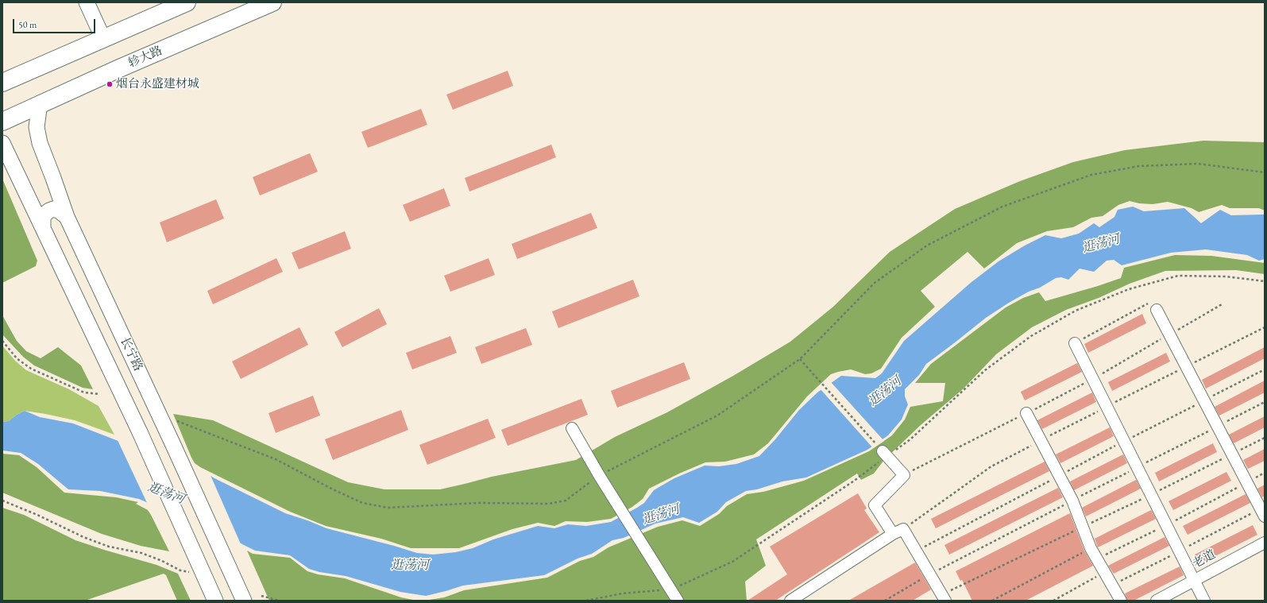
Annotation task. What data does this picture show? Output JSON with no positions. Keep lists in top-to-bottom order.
{
  "streets": {
    "highway": ["轸大路"],
    "street": ["长宁路", "老道"]
  },
  "crossings": [
    ["轸大路", "长宁路"]
  ],
  "water": ["逛荡河"],
  "places": ["烟台永盛建材城"],
  "scale_bar": "50 m"
}
